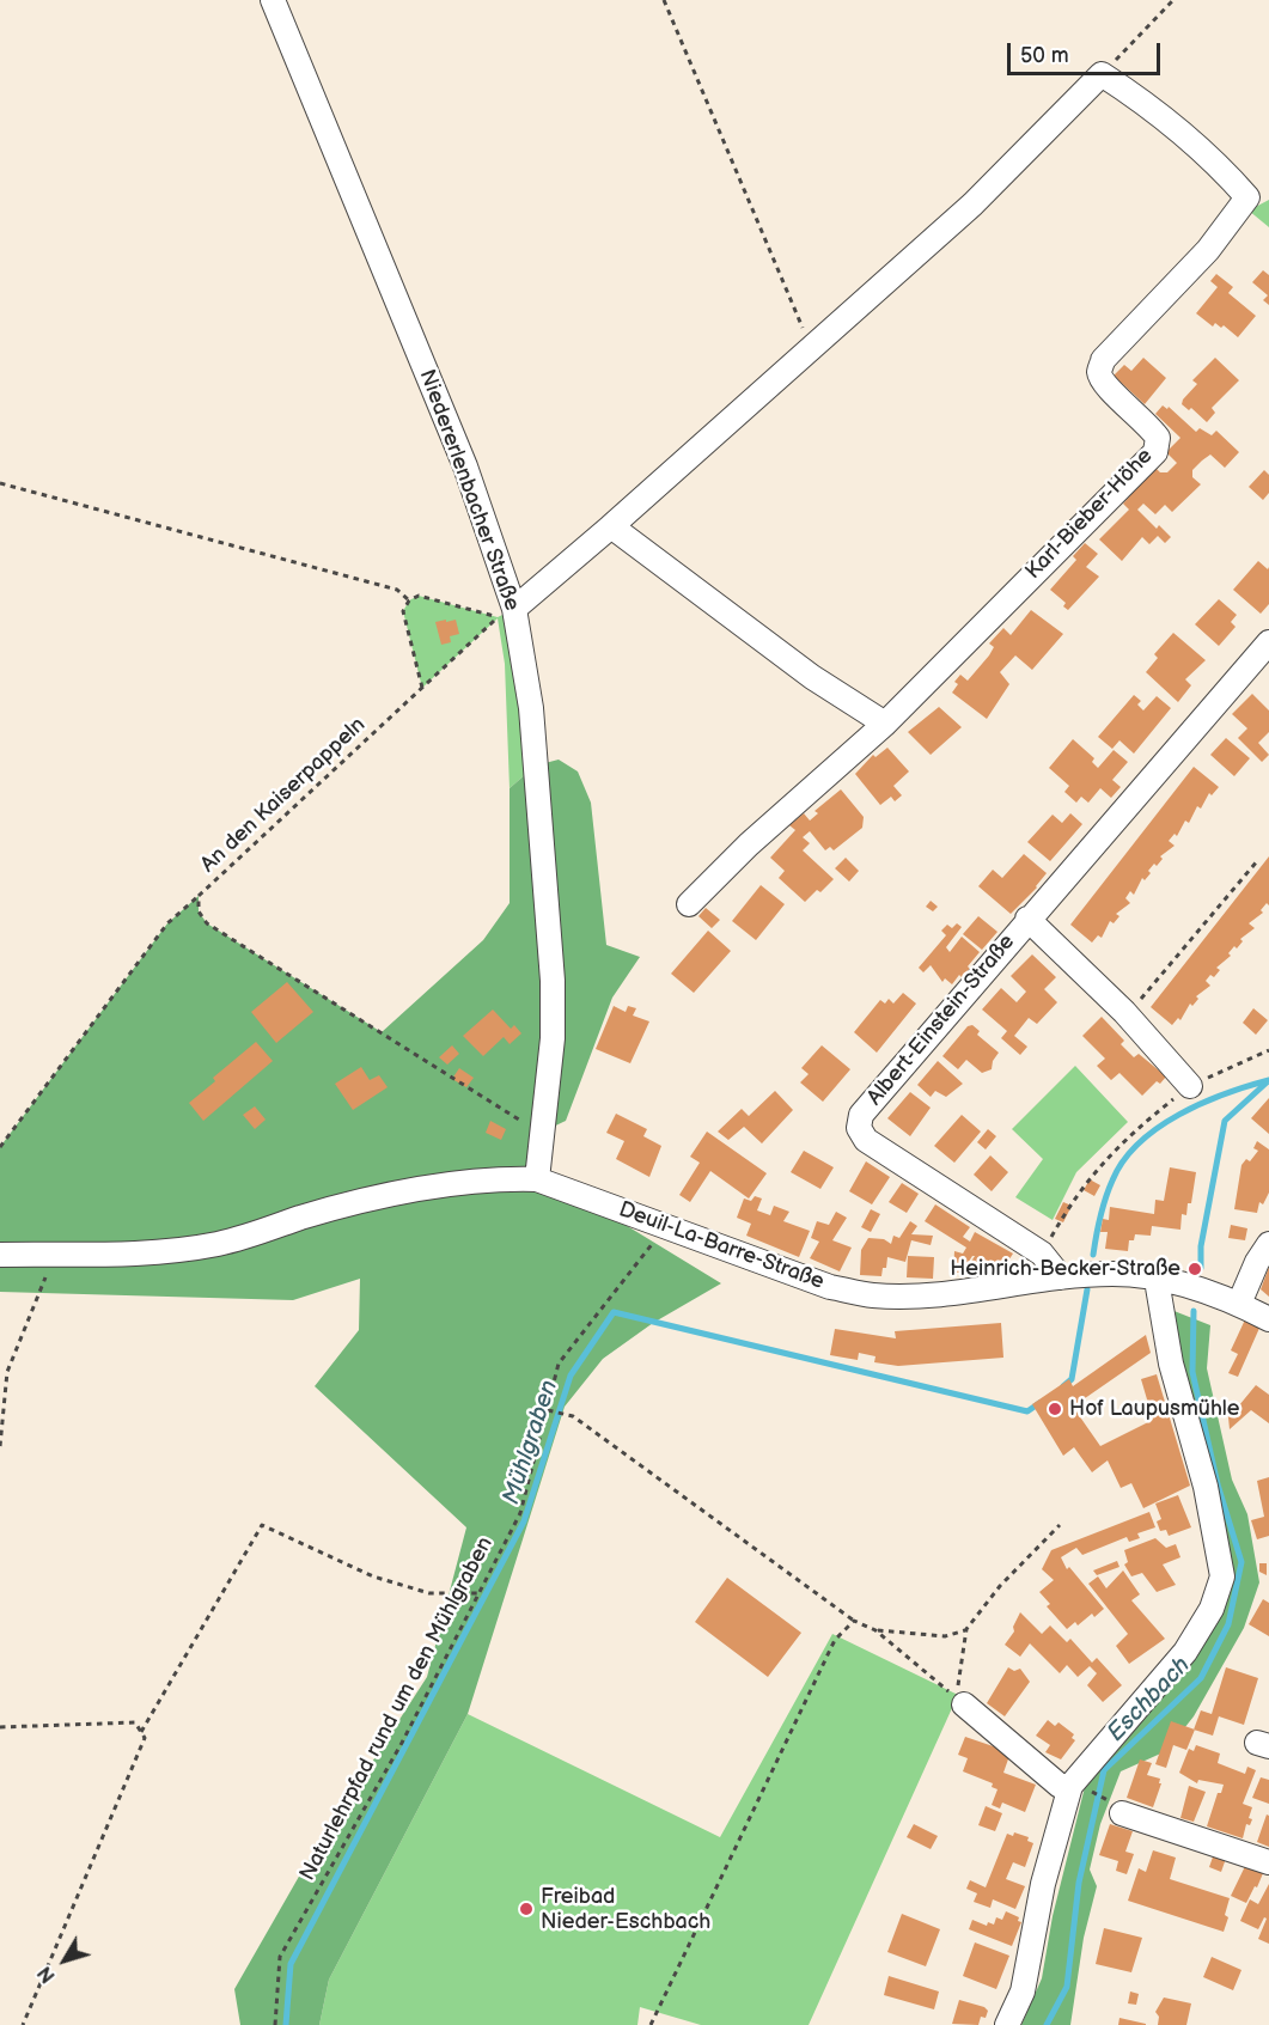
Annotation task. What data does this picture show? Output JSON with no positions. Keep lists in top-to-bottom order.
{
  "streets": {
    "street": [
      "Niedererlenbacher Straße",
      "Karl-Bieber-Höhe",
      "Albert-Einstein-Straße",
      "Deuil-La-Barre-Straße"
    ],
    "path": ["An den Kaiserpappeln", "Naturlehrpfad rund um den Mühlgraben"]
  },
  "crossings": [
    ["Niedererlenbacher Straße", "An den Kaiserpappeln"],
    ["Niedererlenbacher Straße", "Deuil-La-Barre-Straße"],
    ["Albert-Einstein-Straße", "Deuil-La-Barre-Straße"],
    ["Deuil-La-Barre-Straße", "Naturlehrpfad rund um den Mühlgraben"]
  ],
  "water": ["Mühlgraben", "Eschbach"],
  "places": ["Heinrich-Becker-Straße", "Hof Laupusmühle", "Freibad Nieder-Eschbach"],
  "scale_bar": "50 m",
  "north": "bottom left"
}
